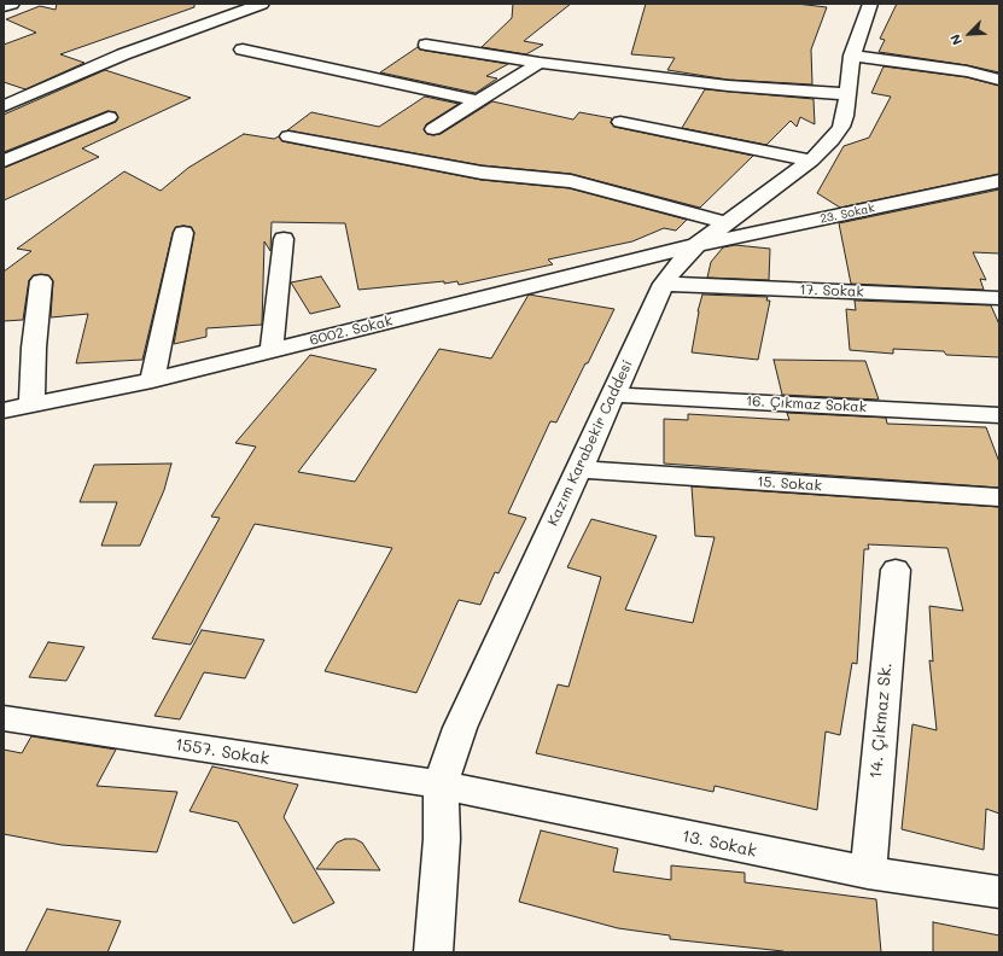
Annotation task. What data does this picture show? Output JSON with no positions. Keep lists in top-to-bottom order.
{
  "streets": {
    "street": [
      "23. Sokak",
      "17. Sokak",
      "6002. Sokak",
      "16. Çıkmaz Sokak",
      "Kazım Karabekir Caddesi",
      "15. Sokak",
      "14. Çıkmaz Sk.",
      "1557. Sokak",
      "13. Sokak"
    ]
  },
  "crossings": [
    ["23. Sokak", "6002. Sokak"],
    ["23. Sokak", "Kazım Karabekir Caddesi"],
    ["17. Sokak", "Kazım Karabekir Caddesi"],
    ["6002. Sokak", "Kazım Karabekir Caddesi"],
    ["16. Çıkmaz Sokak", "Kazım Karabekir Caddesi"],
    ["Kazım Karabekir Caddesi", "15. Sokak"],
    ["Kazım Karabekir Caddesi", "1557. Sokak"],
    ["Kazım Karabekir Caddesi", "13. Sokak"],
    ["14. Çıkmaz Sk.", "13. Sokak"],
    ["1557. Sokak", "13. Sokak"]
  ],
  "north": "bottom left"
}
